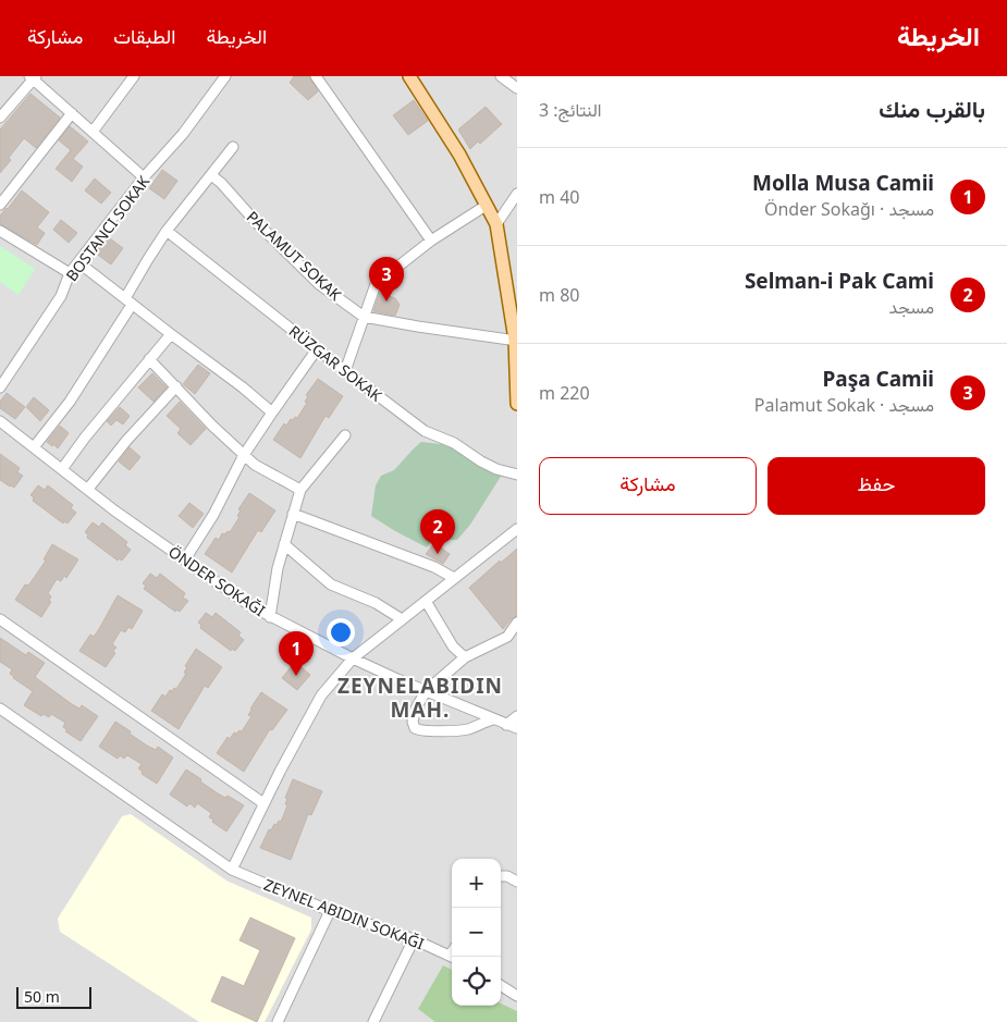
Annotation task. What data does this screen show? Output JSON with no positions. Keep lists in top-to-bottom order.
{
  "streets": {
    "street": ["PALAMUT SOKAK", "RÜZGAR SOKAK"]
  },
  "districts": ["ZEYNELABIDIN MAH."],
  "scale_bar": "50 m",
  "page": {
    "header": "الخريطة",
    "nav": ["الخريطة", "الطبقات", "مشاركة"],
    "heading": ["بالقرب منك", "النتائج: 3"],
    "list": [
      {
        "mark": "1",
        "name": "Molla Musa Camii",
        "note": "مسجد · Önder Sokağı",
        "value": "40 m"
      },
      {
        "mark": "2",
        "name": "Selman-i Pak Cami",
        "note": "مسجد",
        "value": "80 m"
      },
      {
        "mark": "3",
        "name": "Paşa Camii",
        "note": "مسجد · Palamut Sokak",
        "value": "220 m"
      }
    ],
    "pins": ["3", "2", "1"],
    "buttons": ["حفظ", "مشاركة"],
    "map_buttons": ["+", "−"],
    "scale": "50 m"
  }
}
